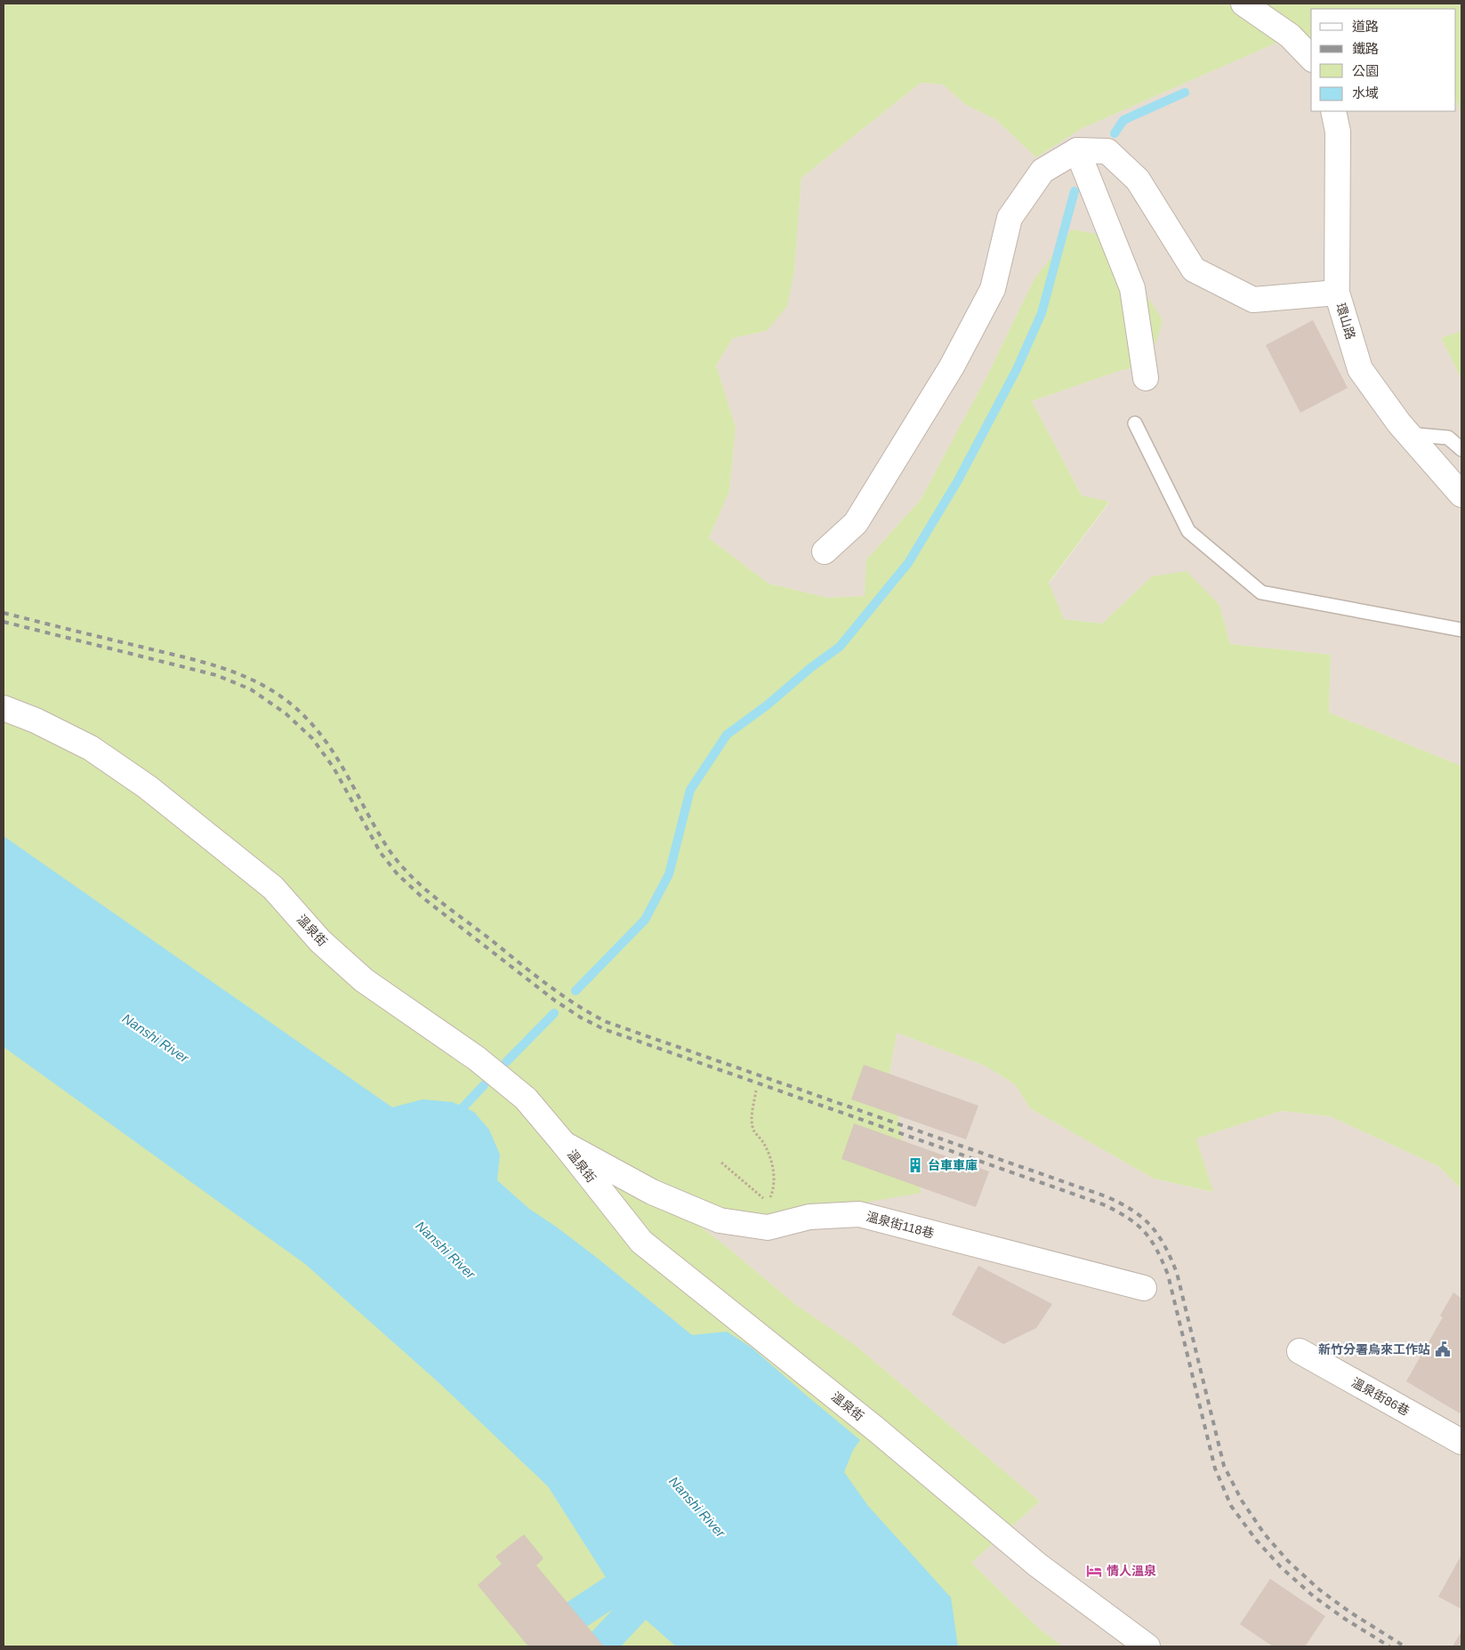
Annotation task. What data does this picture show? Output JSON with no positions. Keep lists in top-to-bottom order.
{
  "streets": {
    "street": [
      "環山路",
      "溫泉街",
      "溫泉街118巷",
      "溫泉街86巷"
    ]
  },
  "crossings": [
    ["溫泉街", "溫泉街118巷"]
  ],
  "water": ["Nanshi River"],
  "places": {
    "building": ["台車車庫"],
    "public building": ["新竹分署烏來工作站"],
    "hotel": ["情人溫泉"]
  },
  "legend": [
    "道路",
    "鐵路",
    "公園",
    "水域"
  ]
}
